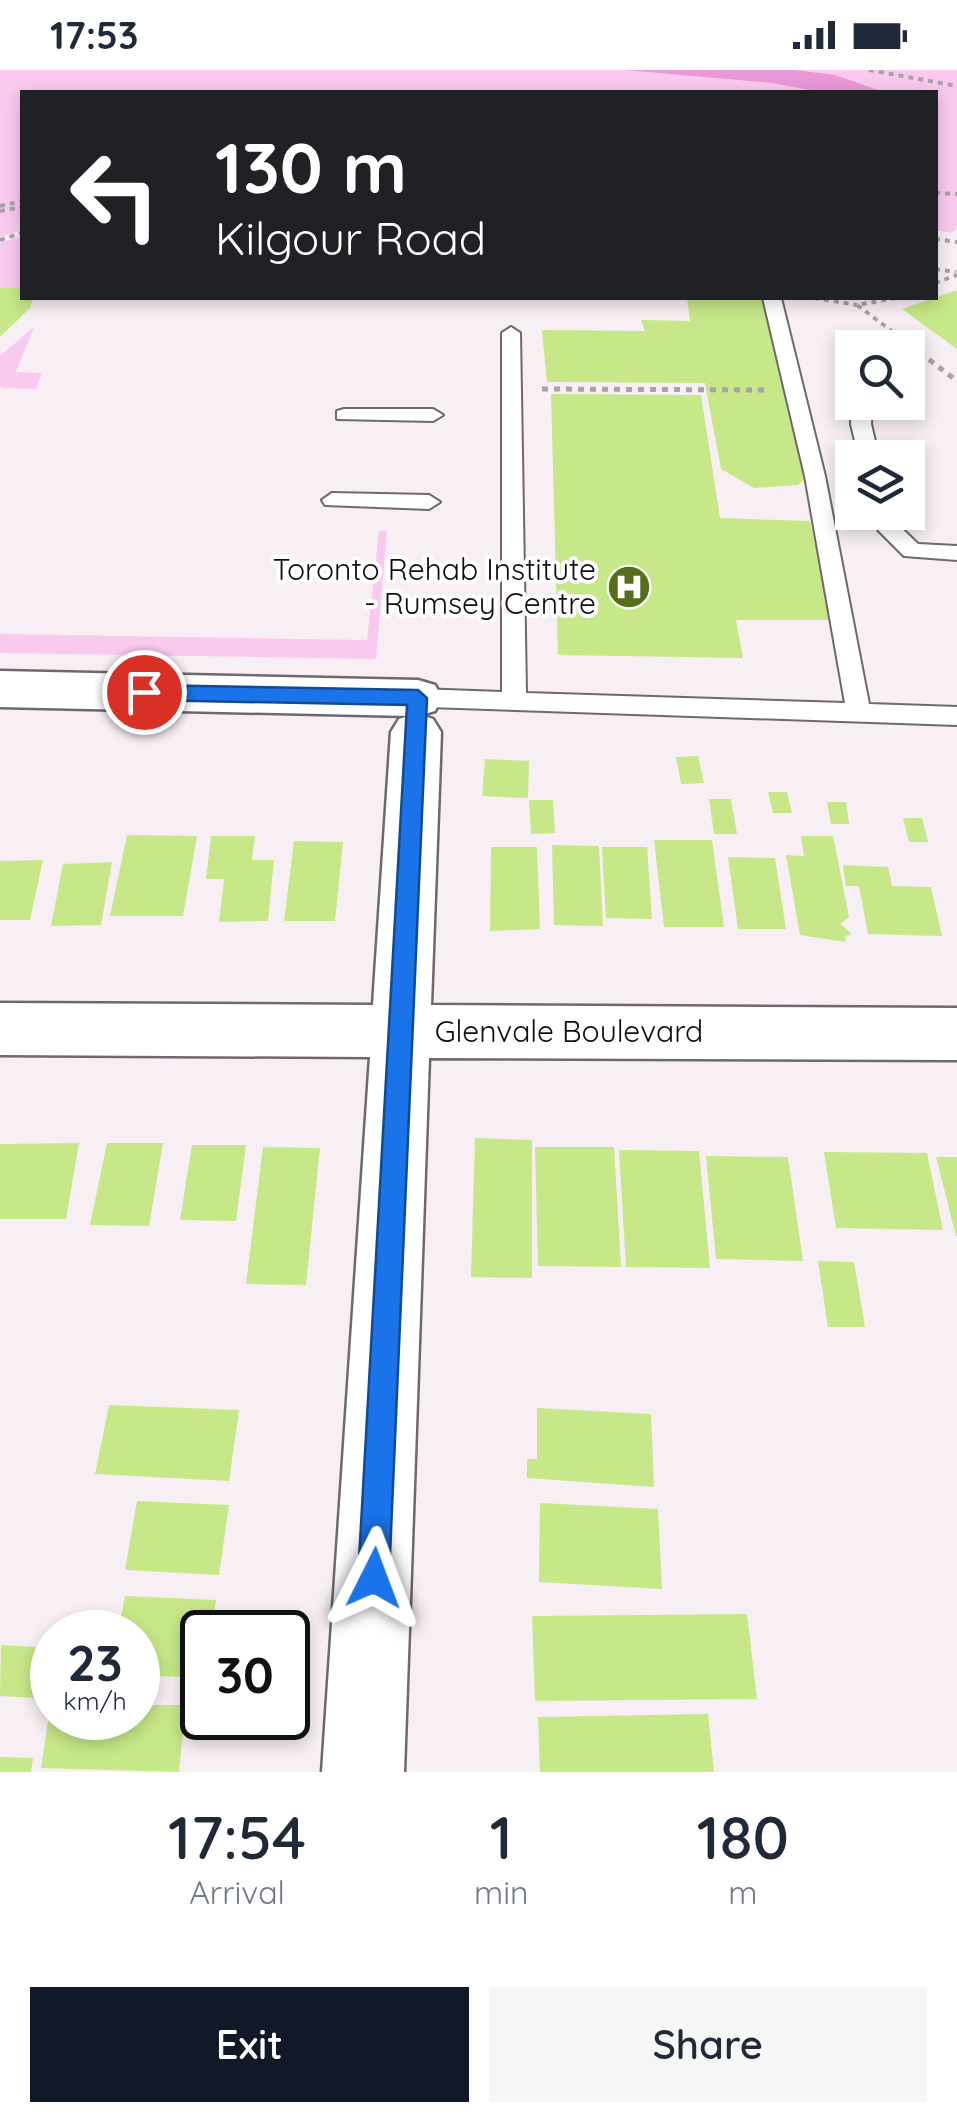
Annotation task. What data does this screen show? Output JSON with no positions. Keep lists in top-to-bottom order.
{
  "streets": {
    "street": ["Glenvale Boulevard"]
  },
  "places": {
    "hospital": ["Toronto Rehab Institute - Rumsey Centre"]
  },
  "page": {
    "status": "17:53",
    "turn": ["130 m", "Kilgour Road"],
    "speed": "23 km/h",
    "limit": "30",
    "eta": [
      "17:54",
      "Arrival",
      "1",
      "min",
      "180",
      "m"
    ],
    "buttons": ["Exit", "Share"]
  }
}
